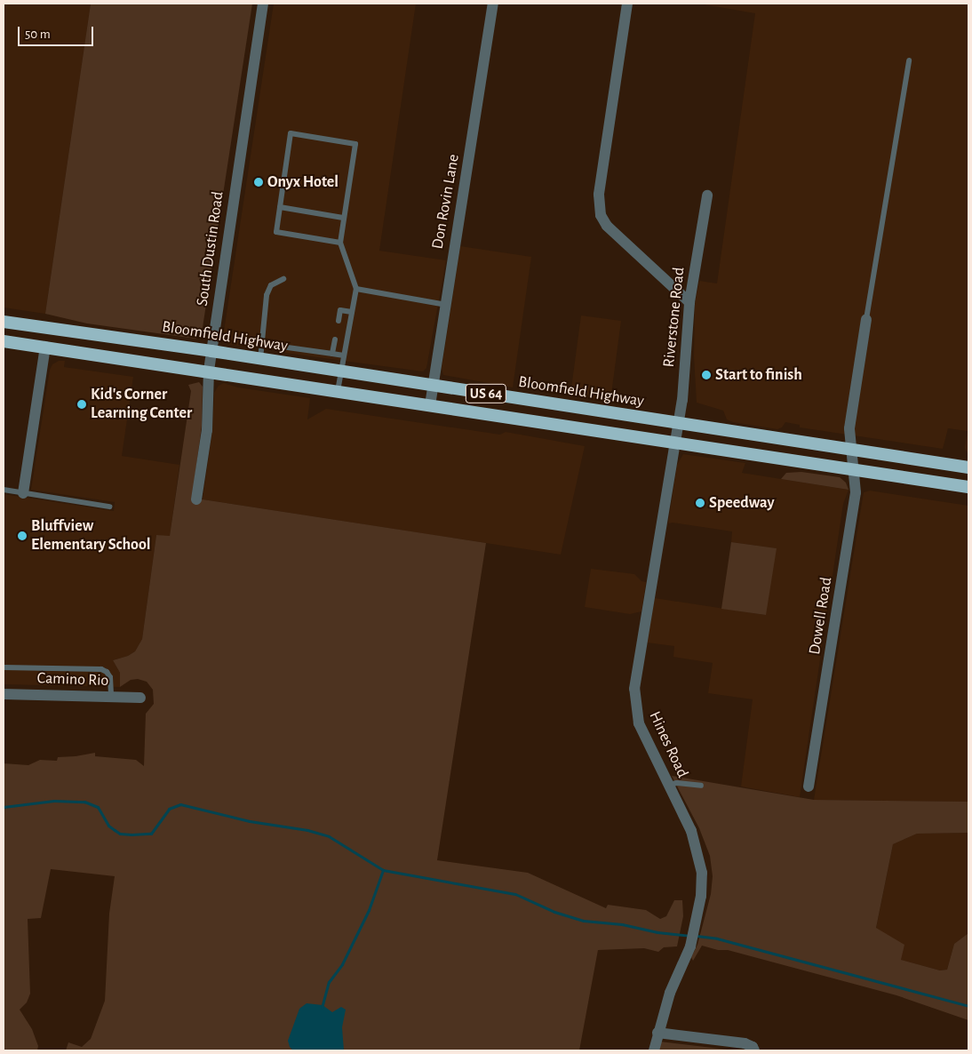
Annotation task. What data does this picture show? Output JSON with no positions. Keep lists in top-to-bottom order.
{
  "streets": {
    "highway": ["Bloomfield Highway", "US 64"],
    "street": [
      "Don Rovin Lane",
      "South Dustin Road",
      "Riverstone Road",
      "Dowell Road",
      "Camino Rio",
      "Hines Road"
    ]
  },
  "crossings": [
    ["Don Rovin Lane", "Bloomfield Highway"],
    ["Don Rovin Lane", "US 64"],
    ["South Dustin Road", "Bloomfield Highway"],
    ["South Dustin Road", "US 64"],
    ["Riverstone Road", "Bloomfield Highway"],
    ["Riverstone Road", "US 64"],
    ["Riverstone Road", "Hines Road"],
    ["Bloomfield Highway", "Dowell Road"],
    ["US 64", "Dowell Road"],
    ["US 64", "Hines Road"]
  ],
  "places": [
    "Onyx Hotel",
    "Start to finish",
    "Kid's Corner Learning Center",
    "Speedway",
    "Bluffview Elementary School"
  ],
  "scale_bar": "50 m"
}
